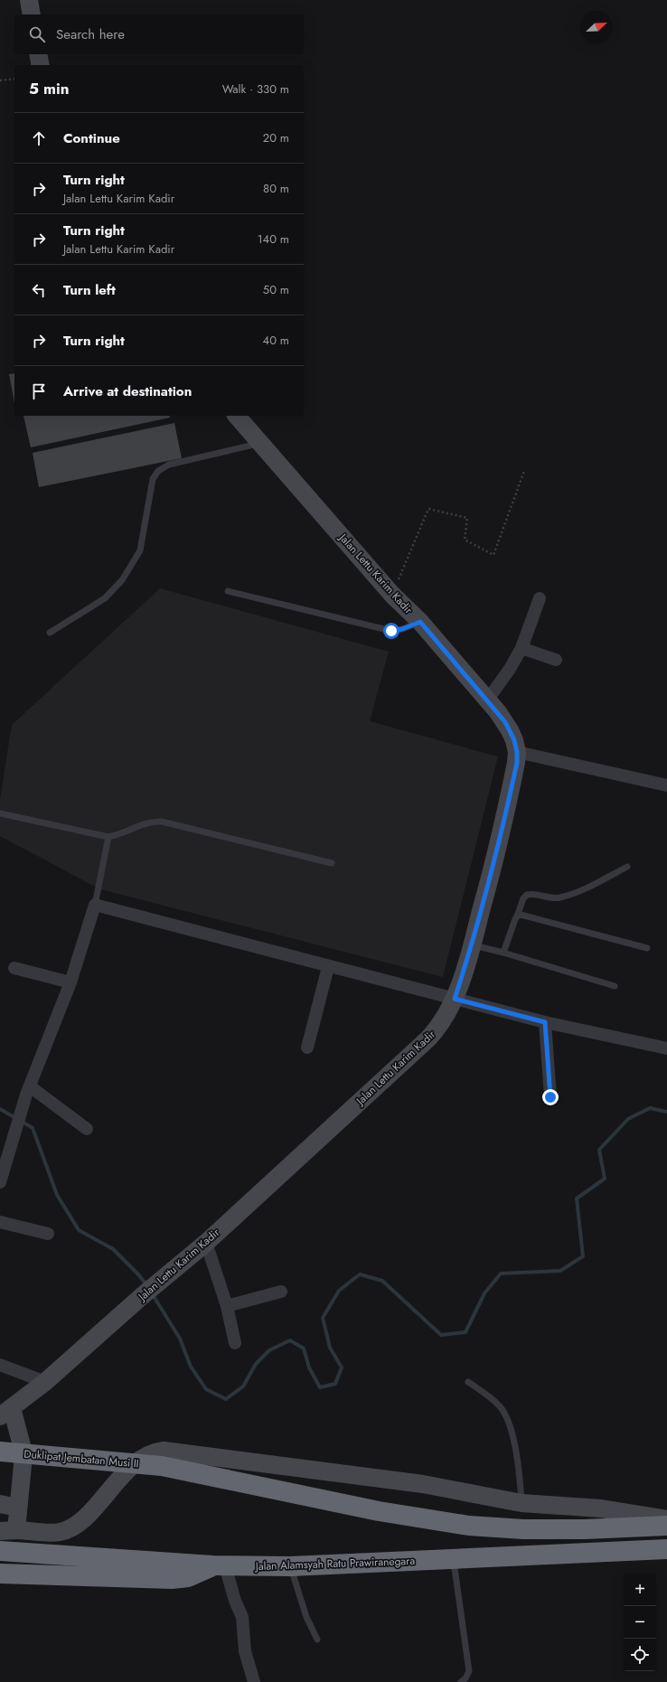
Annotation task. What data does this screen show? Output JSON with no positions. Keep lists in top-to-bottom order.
{
  "streets": {
    "highway": ["Duklipat Jembatan Musi II", "Jalan Alamsyah Ratu Prawiranegara"],
    "street": ["Jalan Lettu Karim Kadir"]
  },
  "north": "top right",
  "page": {
    "search": "Search here",
    "heading": ["5 min", "Walk · 330 m"],
    "list": [
      ["Continue", "20 m"],
      ["Turn right", "Jalan Lettu Karim Kadir", "80 m"],
      ["Turn right", "Jalan Lettu Karim Kadir", "140 m"],
      ["Turn left", "50 m"],
      ["Turn right", "40 m"],
      "Arrive at destination"
    ],
    "map_buttons": ["+", "−"]
  }
}
